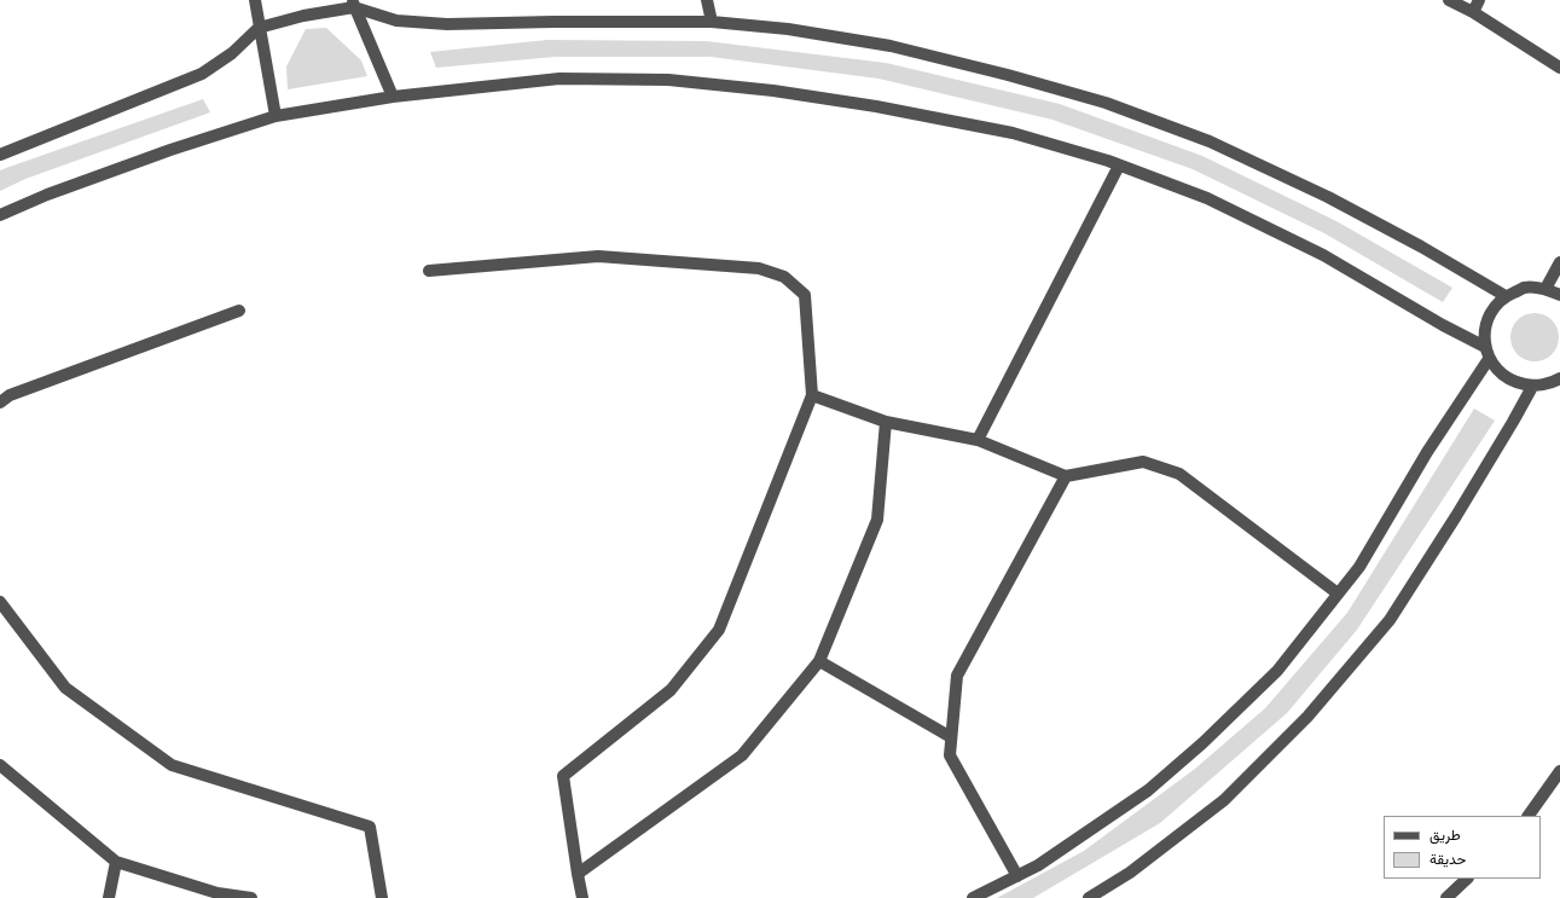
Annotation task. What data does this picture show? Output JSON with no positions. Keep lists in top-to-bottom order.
{
  "legend": ["طريق", "حديقة"]
}
